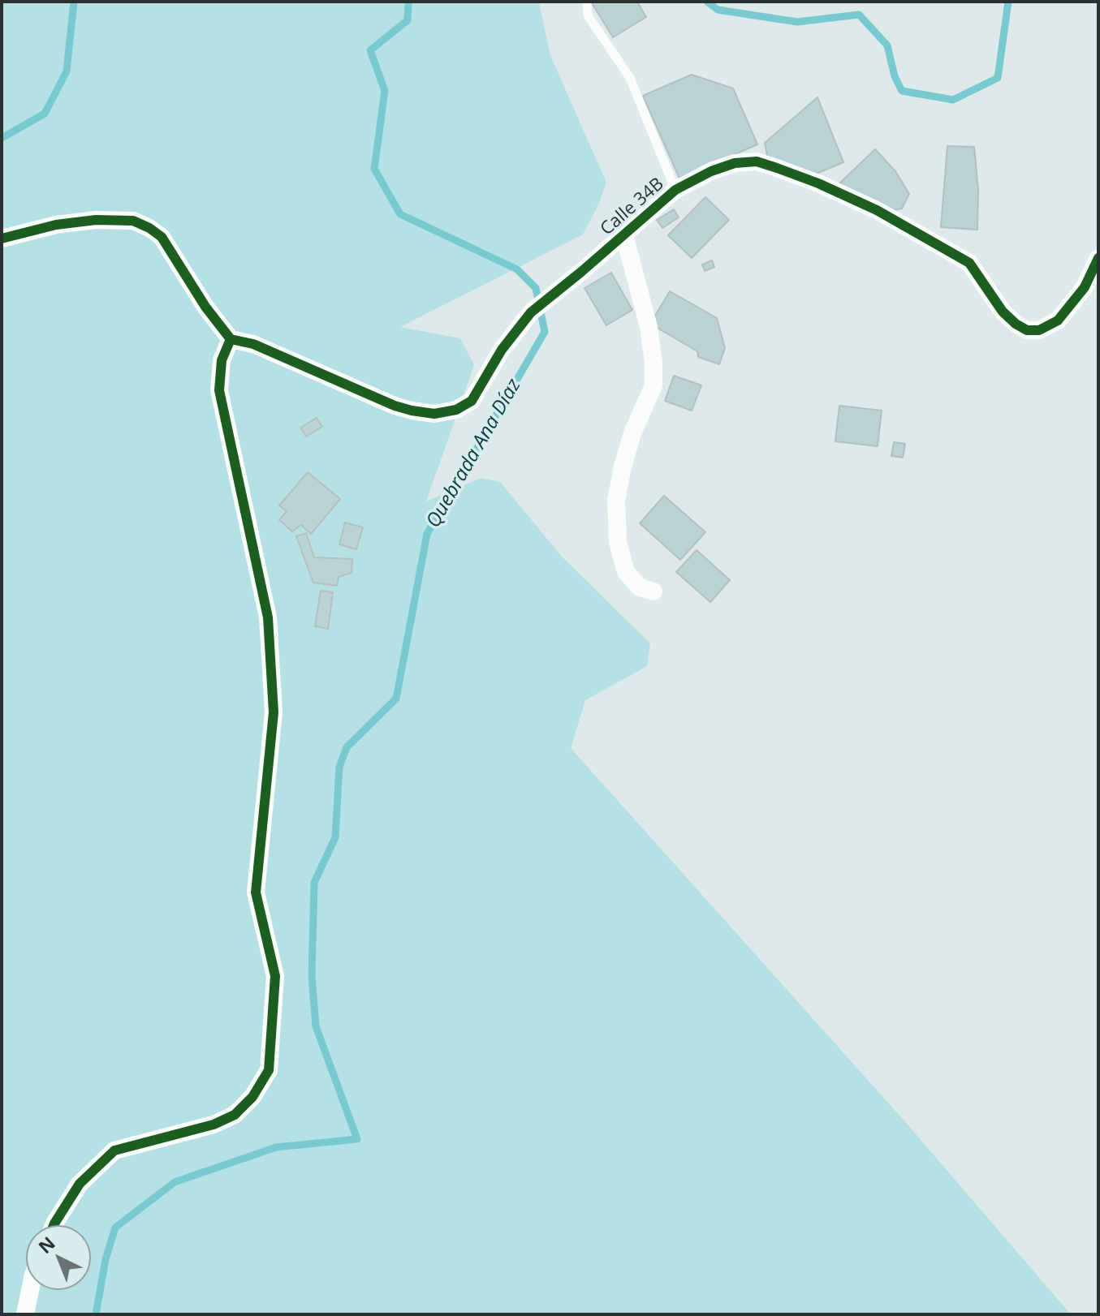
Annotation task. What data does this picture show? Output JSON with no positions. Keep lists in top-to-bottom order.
{
  "streets": {
    "street": ["Calle 34B"]
  },
  "water": ["Quebrada Ana Díaz"],
  "north": "top left"
}
